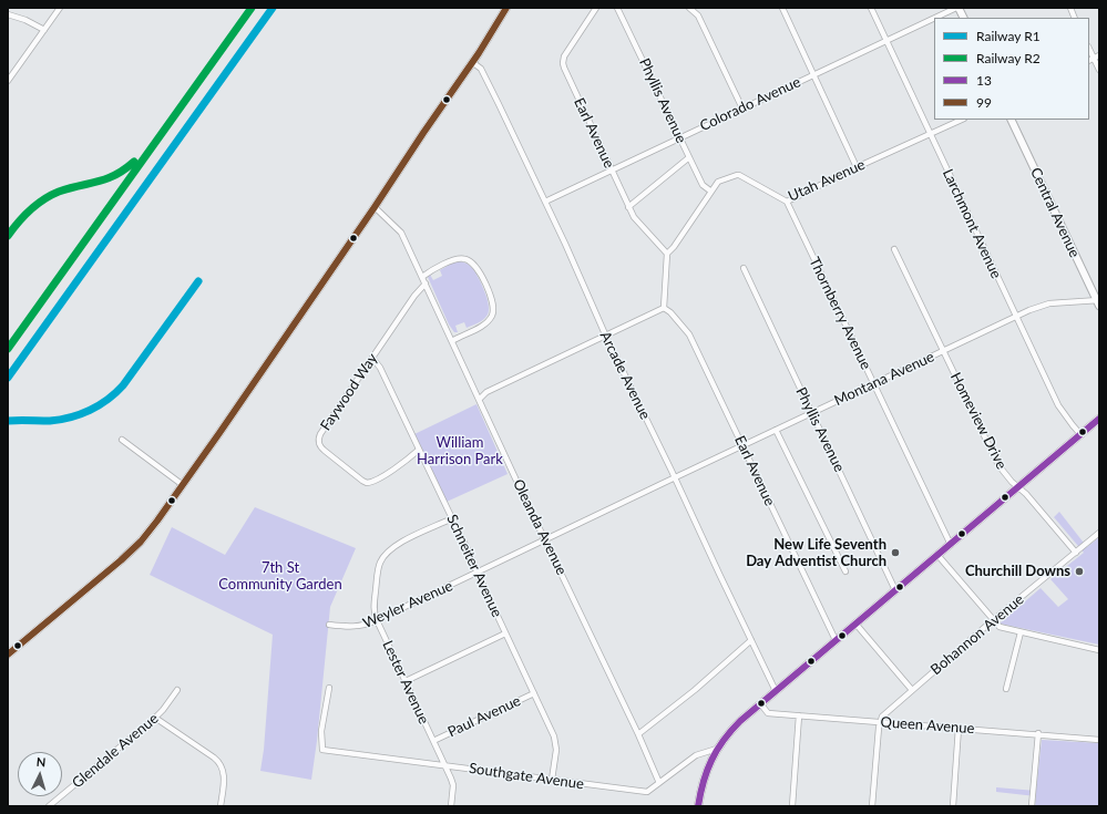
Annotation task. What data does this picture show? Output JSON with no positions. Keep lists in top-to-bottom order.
{
  "streets": {
    "street": [
      "Phyllis Avenue",
      "Colorado Avenue",
      "Earl Avenue",
      "Utah Avenue",
      "Central Avenue",
      "Larchmont Avenue",
      "Thornberry Avenue",
      "Arcade Avenue",
      "Montana Avenue",
      "Faywood Way",
      "Homeview Drive",
      "Oleanda Avenue",
      "Schneiter Avenue",
      "Weyler Avenue",
      "Bohannon Avenue",
      "Lester Avenue",
      "Paul Avenue",
      "Queen Avenue",
      "Glendale Avenue",
      "Southgate Avenue"
    ]
  },
  "crossings": [
    ["Phyllis Avenue", "Colorado Avenue"],
    ["Phyllis Avenue", "Utah Avenue"],
    ["Phyllis Avenue", "Montana Avenue"],
    ["Colorado Avenue", "Earl Avenue"],
    ["Colorado Avenue", "Larchmont Avenue"],
    ["Colorado Avenue", "Arcade Avenue"],
    ["Earl Avenue", "Utah Avenue"],
    ["Earl Avenue", "Montana Avenue"],
    ["Utah Avenue", "Larchmont Avenue"],
    ["Utah Avenue", "Thornberry Avenue"],
    ["Central Avenue", "Montana Avenue"],
    ["Larchmont Avenue", "Montana Avenue"],
    ["Thornberry Avenue", "Montana Avenue"],
    ["Arcade Avenue", "Montana Avenue"],
    ["Arcade Avenue", "Weyler Avenue"],
    ["Montana Avenue", "Homeview Drive"],
    ["Montana Avenue", "Weyler Avenue"],
    ["Faywood Way", "Oleanda Avenue"],
    ["Faywood Way", "Schneiter Avenue"],
    ["Homeview Drive", "Bohannon Avenue"],
    ["Oleanda Avenue", "Weyler Avenue"],
    ["Oleanda Avenue", "Southgate Avenue"],
    ["Schneiter Avenue", "Weyler Avenue"],
    ["Schneiter Avenue", "Lester Avenue"],
    ["Schneiter Avenue", "Paul Avenue"],
    ["Schneiter Avenue", "Southgate Avenue"],
    ["Weyler Avenue", "Lester Avenue"],
    ["Bohannon Avenue", "Queen Avenue"],
    ["Lester Avenue", "Paul Avenue"],
    ["Lester Avenue", "Southgate Avenue"]
  ],
  "parks": ["William Harrison Park", "7th St Community Garden"],
  "places": ["New Life Seventh Day Adventist Church", "Churchill Downs"],
  "lines": [
    "rail line R1",
    "rail line R2",
    "transit line 99",
    "transit line 13"
  ],
  "legend": [
    "Railway R1",
    "Railway R2",
    "13",
    "99"
  ],
  "north": "top"
}
